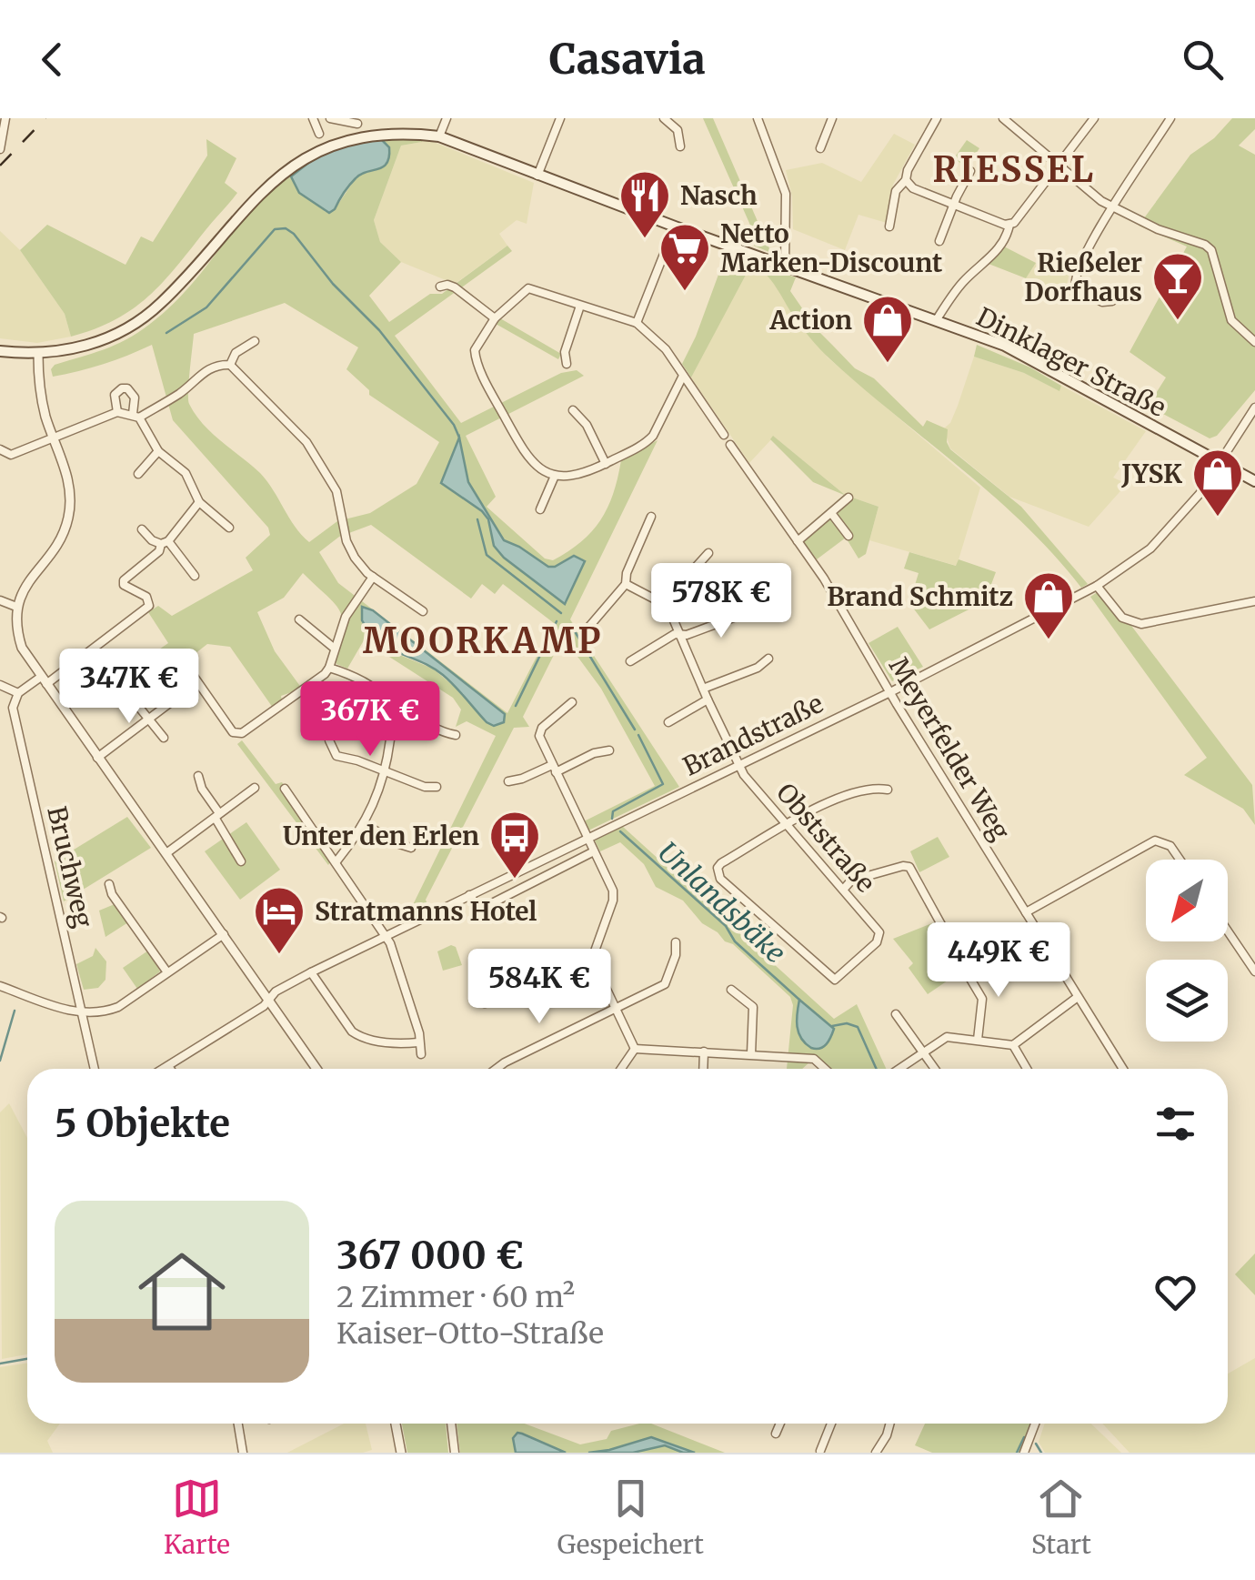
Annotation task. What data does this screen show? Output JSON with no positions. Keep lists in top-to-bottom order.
{
  "streets": {
    "main road": ["Dinklager Straße"],
    "street": [
      "Brandstraße",
      "Meyerfelder Weg",
      "Obststraße",
      "Bruchweg"
    ]
  },
  "crossings": [
    ["Dinklager Straße", "Brandstraße"],
    ["Brandstraße", "Meyerfelder Weg"],
    ["Brandstraße", "Obststraße"]
  ],
  "districts": ["RIESSEL", "MOORKAMP"],
  "water": ["Unlandsbäke"],
  "places": {
    "restaurant": ["Nasch"],
    "supermarket": ["Netto Marken-Discount"],
    "bar": ["Rießeler Dorfhaus"],
    "shop": ["Action", "JYSK", "Brand Schmitz"],
    "bus stop": ["Unter den Erlen"],
    "hotel": ["Stratmanns Hotel"]
  },
  "north": "bottom left",
  "page": {
    "header": "Casavia",
    "price": [
      "578K €",
      "347K €",
      "367K €",
      "449K €",
      "584K €"
    ],
    "heading": "5 Objekte",
    "list": [
      {
        "name": "367 000 €",
        "note": "2 Zimmer · 60 m² · Kaiser-Otto-Straße"
      }
    ],
    "tabs": ["Karte", "Gespeichert", "Start"]
  }
}
